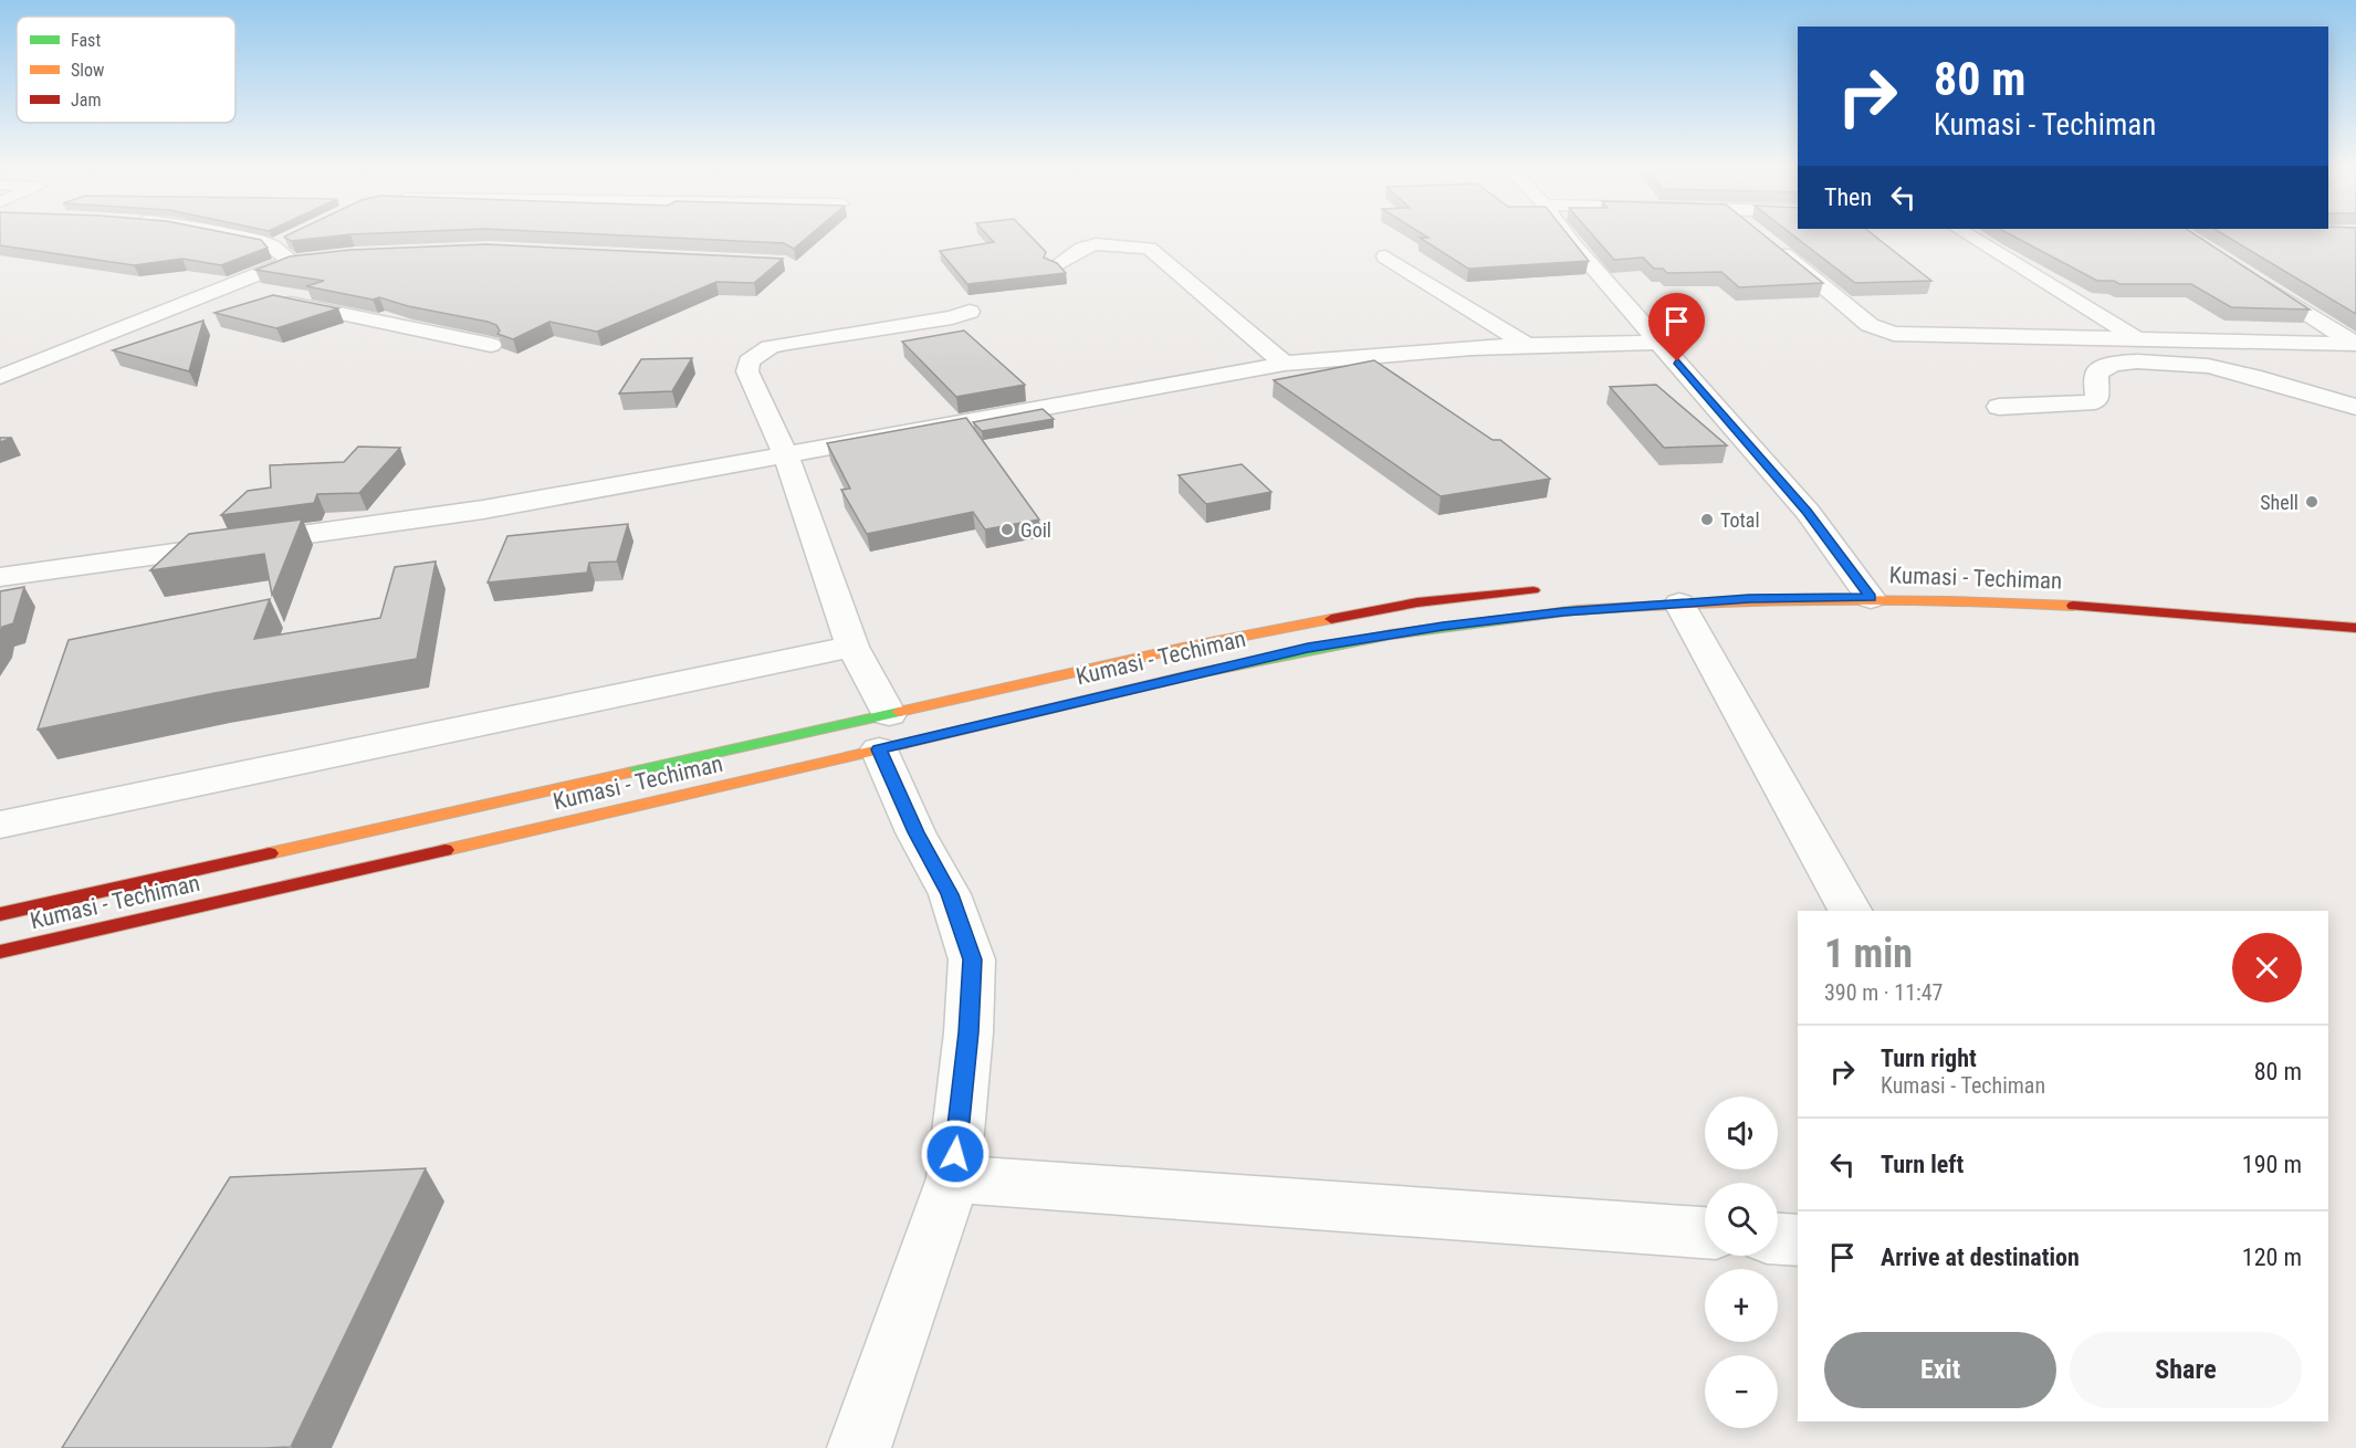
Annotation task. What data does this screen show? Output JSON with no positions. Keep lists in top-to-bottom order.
{
  "streets": {
    "highway": ["Kumasi - Techiman"]
  },
  "places": ["Shell", "Total", "Goil"],
  "legend": ["Fast", "Slow", "Jam"],
  "page": {
    "turn": ["80 m", "Kumasi - Techiman"],
    "then": "Then",
    "heading": ["1 min", "390 m · 11:47"],
    "list": [
      {
        "name": "Turn right",
        "note": "Kumasi - Techiman",
        "value": "80 m"
      },
      {
        "name": "Turn left",
        "value": "190 m"
      },
      {
        "name": "Arrive at destination",
        "value": "120 m"
      }
    ],
    "map_buttons": ["+", "−"],
    "buttons": ["Exit", "Share"]
  }
}
